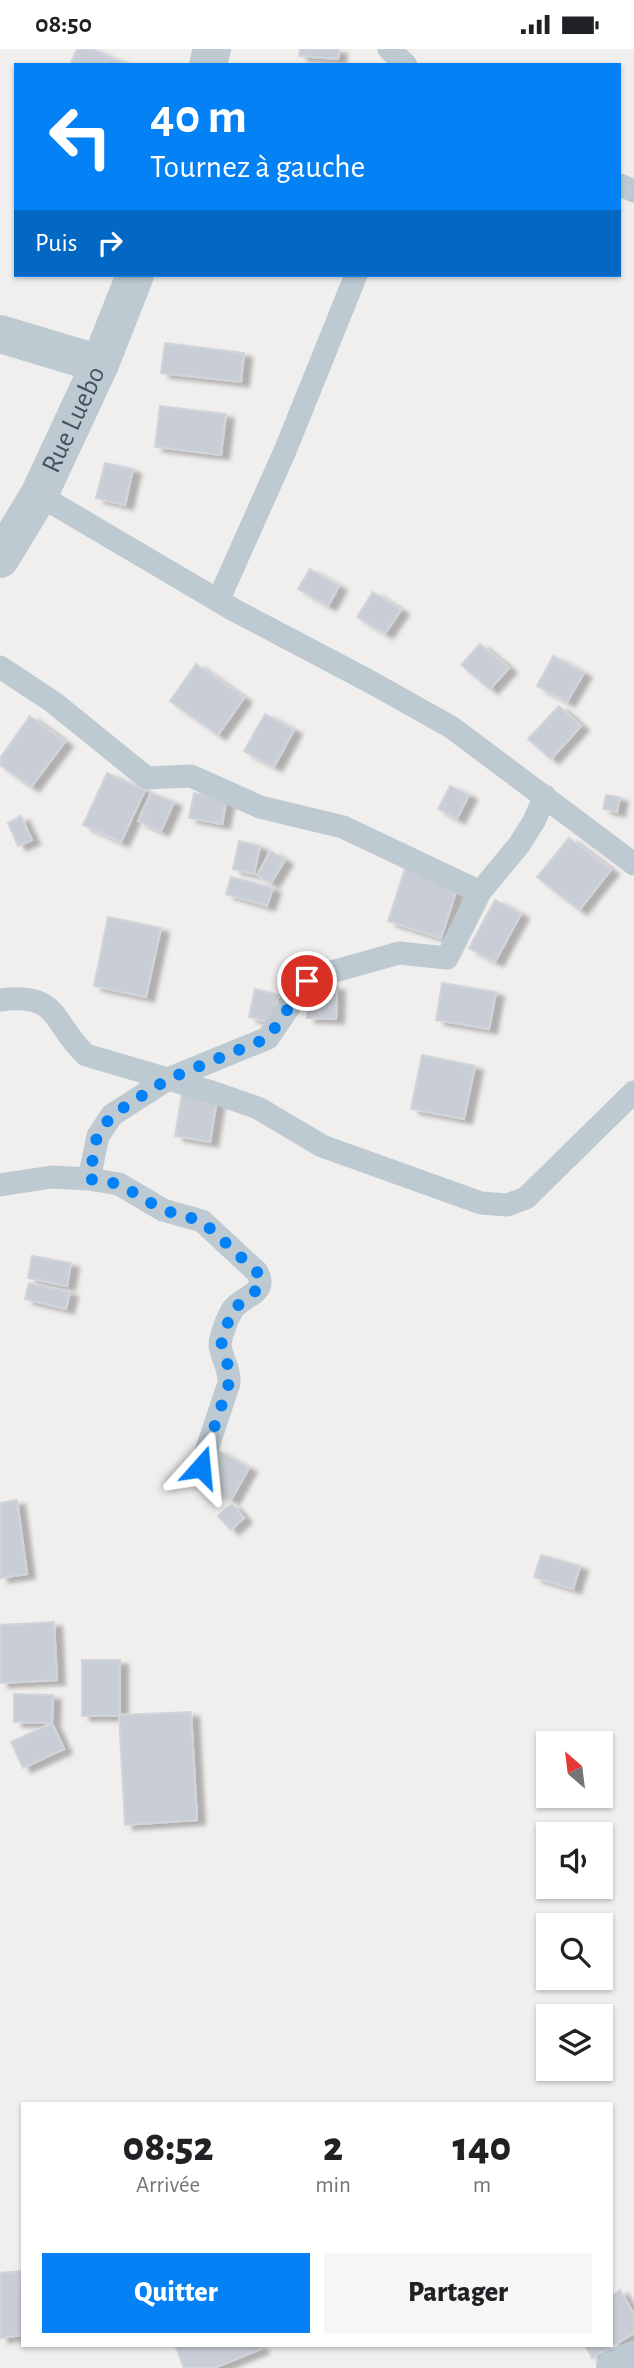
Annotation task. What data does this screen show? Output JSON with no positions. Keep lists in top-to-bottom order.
{
  "streets": {
    "street": ["Rue Luebo"]
  },
  "north": "top left",
  "page": {
    "status": "08:50",
    "turn": ["40 m", "Tournez à gauche"],
    "then": "Puis",
    "eta": [
      "08:52",
      "Arrivée",
      "2",
      "min",
      "140",
      "m"
    ],
    "buttons": ["Quitter", "Partager"]
  }
}
